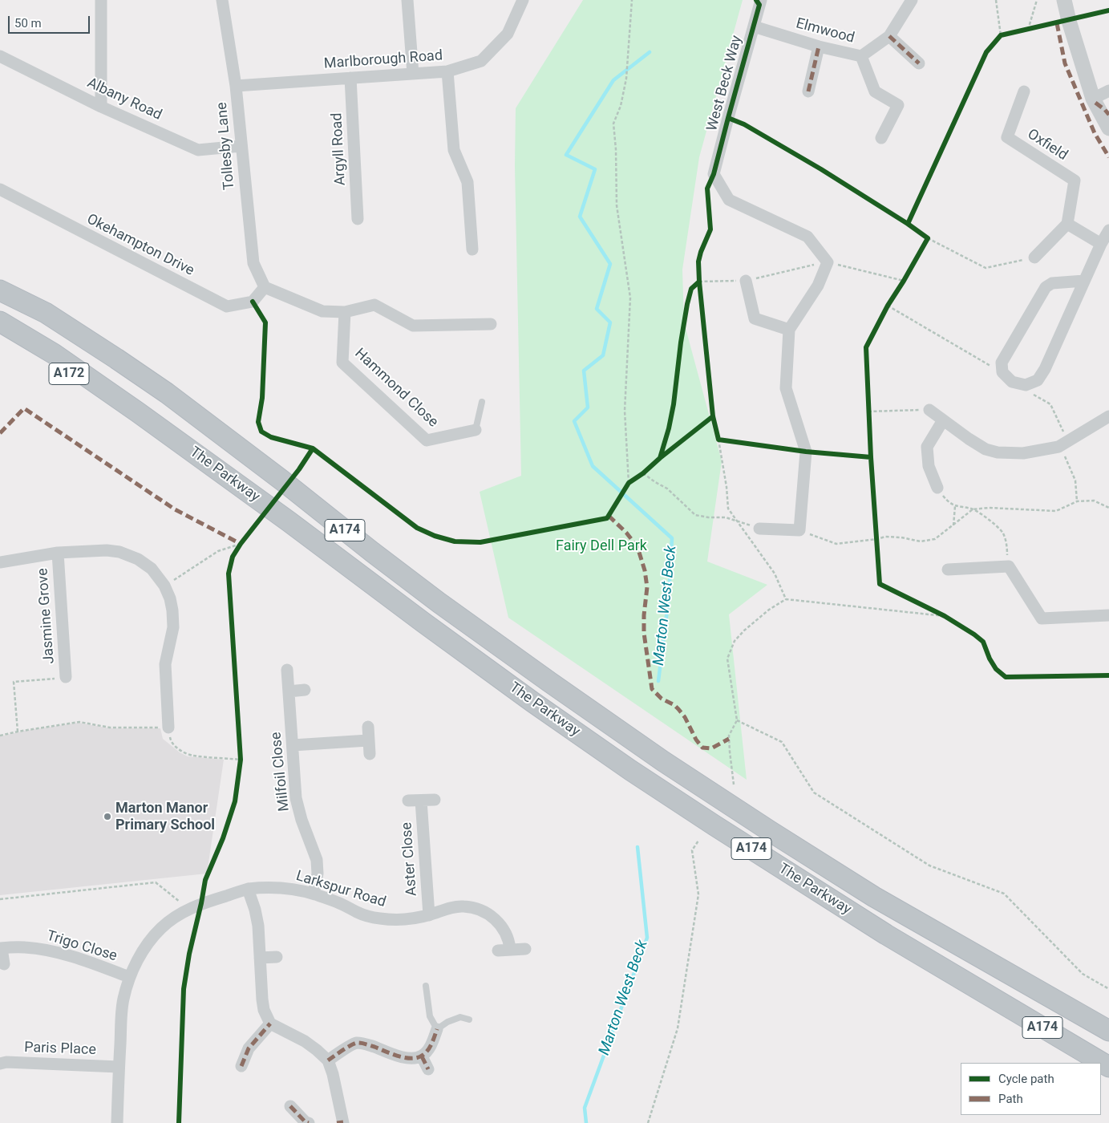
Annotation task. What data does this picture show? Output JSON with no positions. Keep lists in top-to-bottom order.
{
  "streets": {
    "highway": ["A172", "The Parkway", "A174"],
    "street": [
      "Elmwood",
      "Marlborough Road",
      "West Beck Way",
      "Albany Road",
      "Oxfield",
      "Tollesby Lane",
      "Argyll Road",
      "Okehampton Drive",
      "Hammond Close",
      "Jasmine Grove",
      "Milfoil Close",
      "Aster Close",
      "Larkspur Road",
      "Trigo Close",
      "Paris Place"
    ]
  },
  "crossings": [
    ["Elmwood", "West Beck Way"],
    ["Marlborough Road", "Tollesby Lane"],
    ["Marlborough Road", "Argyll Road"],
    ["Albany Road", "Tollesby Lane"],
    ["Tollesby Lane", "Okehampton Drive"],
    ["A172", "The Parkway"],
    ["The Parkway", "A174"],
    ["Milfoil Close", "Larkspur Road"],
    ["Aster Close", "Larkspur Road"],
    ["Larkspur Road", "Trigo Close"],
    ["Larkspur Road", "Paris Place"]
  ],
  "water": ["Marton West Beck"],
  "parks": ["Fairy Dell Park"],
  "places": ["Marton Manor Primary School"],
  "legend": ["Cycle path", "Path"],
  "scale_bar": "50 m"
}
